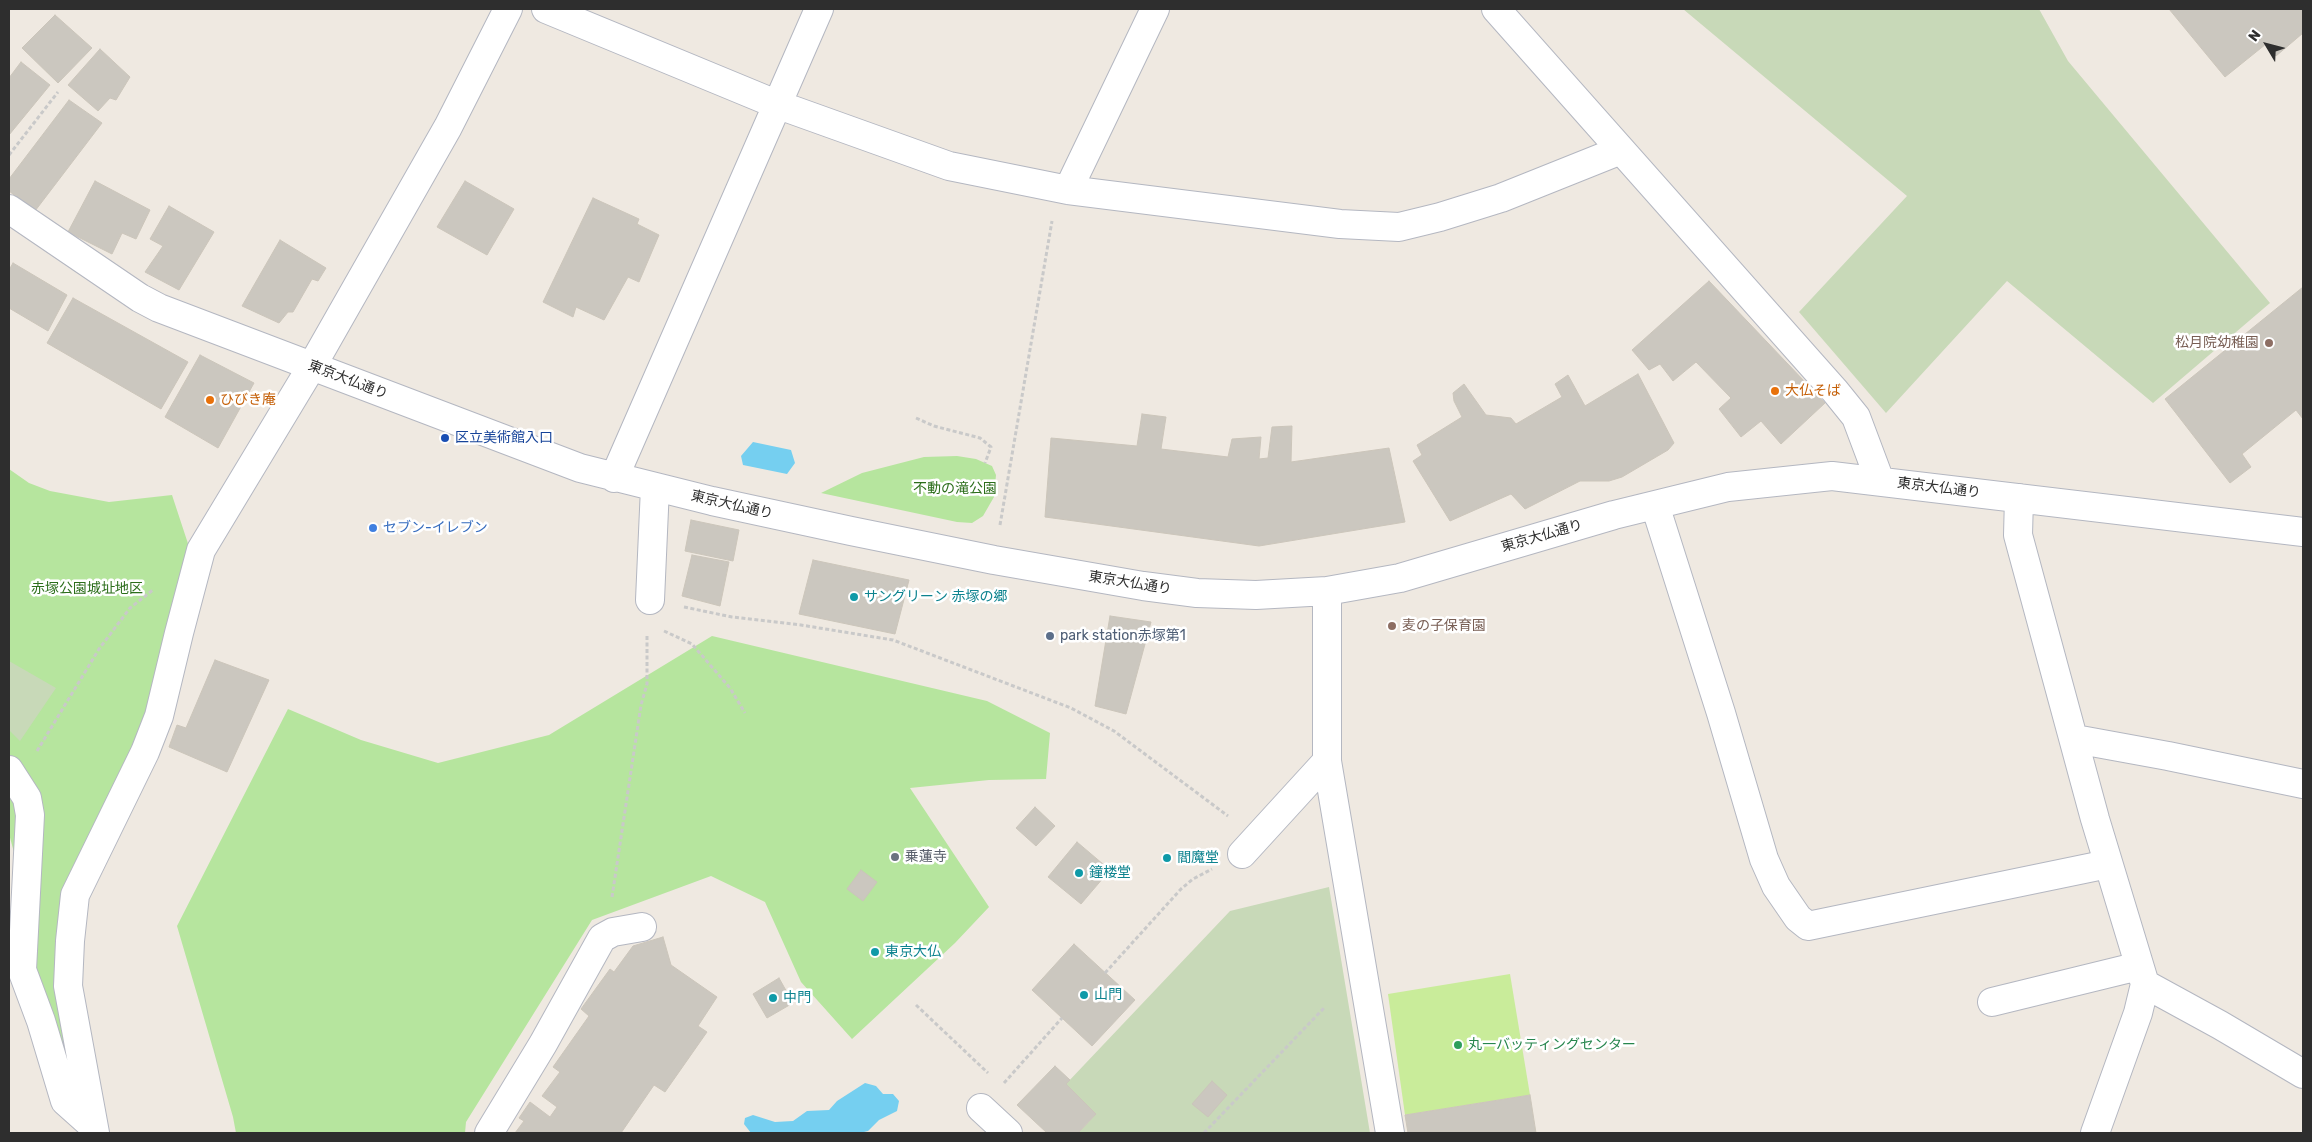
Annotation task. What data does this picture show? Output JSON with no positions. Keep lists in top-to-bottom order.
{
  "streets": {
    "street": ["東京大仏通り"]
  },
  "parks": ["不動の滝公園", "赤塚公園城址地区"],
  "places": [
    "松月院幼稚園",
    "大仏そば",
    "ひびき庵",
    "区立美術館入口",
    "セブン-イレブン",
    "サングリーン 赤塚の郷",
    "麦の子保育園",
    "park station赤塚第1",
    "乗蓮寺",
    "閻魔堂",
    "鐘楼堂",
    "東京大仏",
    "山門",
    "中門",
    "丸一バッティングセンター"
  ],
  "north": "top left"
}
